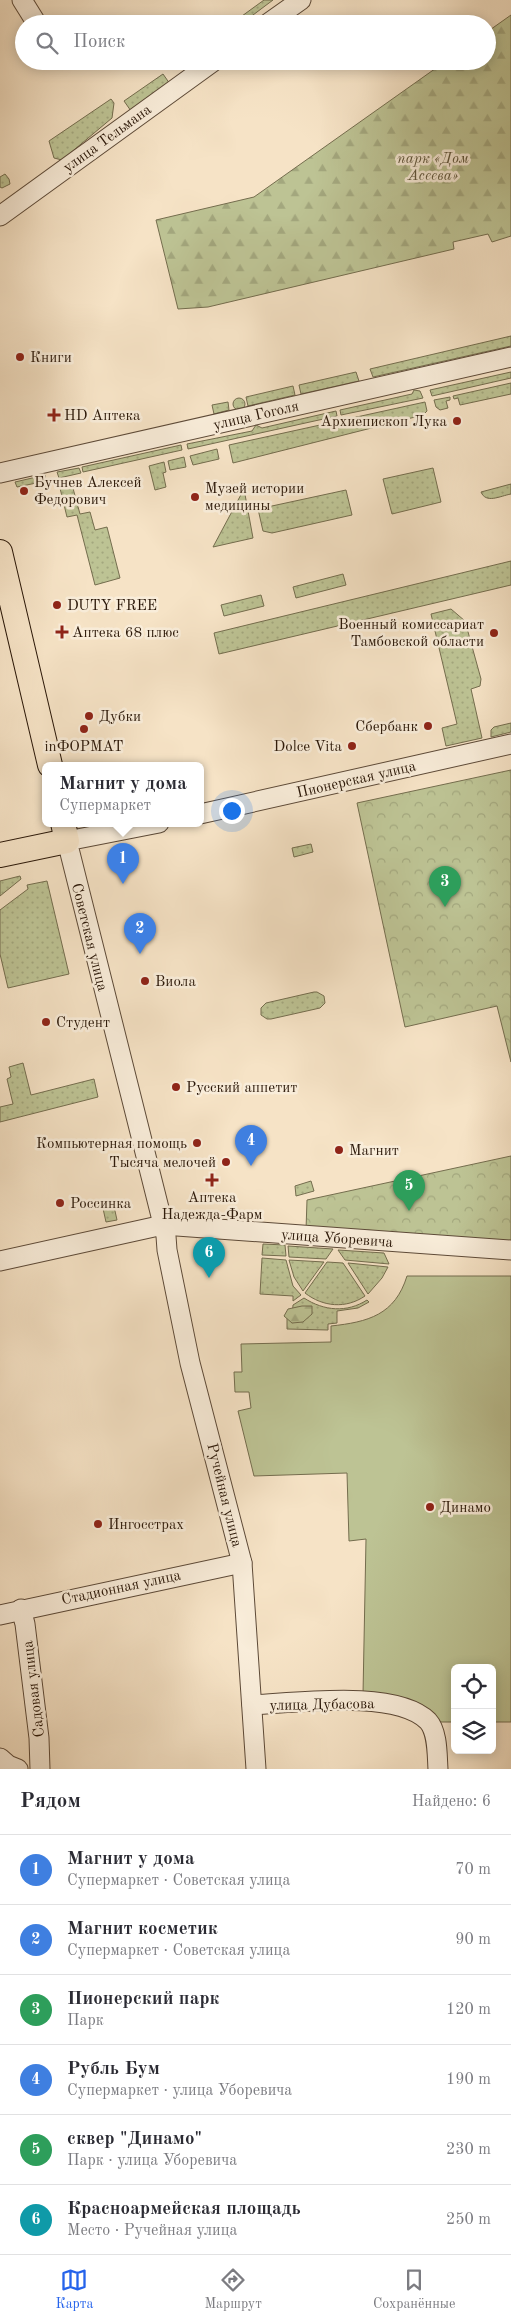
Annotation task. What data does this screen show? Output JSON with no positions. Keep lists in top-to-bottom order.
{
  "streets": {
    "street": [
      "улица Тельмана",
      "улица Гоголя",
      "Пионерская улица",
      "Советская улица",
      "улица Уборевича",
      "Ручейная улица",
      "Стадионная улица",
      "Садовая улица",
      "улица Дубасова"
    ]
  },
  "crossings": [
    ["Советская улица", "улица Уборевича"],
    ["Советская улица", "Ручейная улица"],
    ["улица Уборевича", "Ручейная улица"],
    ["Ручейная улица", "Стадионная улица"],
    ["Ручейная улица", "улица Дубасова"],
    ["Стадионная улица", "Садовая улица"]
  ],
  "parks": ["парк «Дом Асеева»"],
  "places": {
    "other": [
      "Книги",
      "Архиепископ Лука",
      "Бучнев Алексей Федорович",
      "Музей истории медицины",
      "DUTY FREE",
      "Военный комиссариат Тамбовской области",
      "Дубки",
      "Сбербанк",
      "inФОРМАТ",
      "Dolce Vita",
      "Виола",
      "Студент",
      "Русский аппетит",
      "Компьютерная помощь",
      "Магнит",
      "Тысяча мелочей",
      "Россинка",
      "Динамо",
      "Ингосстрах"
    ],
    "health": ["HD Аптека", "Аптека 68 плюс", "Аптека Надежда-Фарм"]
  },
  "page": {
    "search": "Поиск",
    "popup": ["Магнит у дома", "Супермаркет"],
    "pins": [
      "1",
      "3",
      "2",
      "4",
      "5",
      "6"
    ],
    "heading": ["Рядом", "Найдено: 6"],
    "list": [
      {
        "mark": "1",
        "name": "Магнит у дома",
        "note": "Супермаркет · Советская улица",
        "value": "70 m"
      },
      {
        "mark": "2",
        "name": "Магнит косметик",
        "note": "Супермаркет · Советская улица",
        "value": "90 m"
      },
      {
        "mark": "3",
        "name": "Пионерский парк",
        "note": "Парк",
        "value": "120 m"
      },
      {
        "mark": "4",
        "name": "Рубль Бум",
        "note": "Супермаркет · улица Уборевича",
        "value": "190 m"
      },
      {
        "mark": "5",
        "name": "сквер \"Динамо\"",
        "note": "Парк · улица Уборевича",
        "value": "230 m"
      },
      {
        "mark": "6",
        "name": "Красноармейская площадь",
        "note": "Место · Ручейная улица",
        "value": "250 m"
      }
    ],
    "nav": ["Карта", "Маршрут", "Сохранённые"]
  }
}
